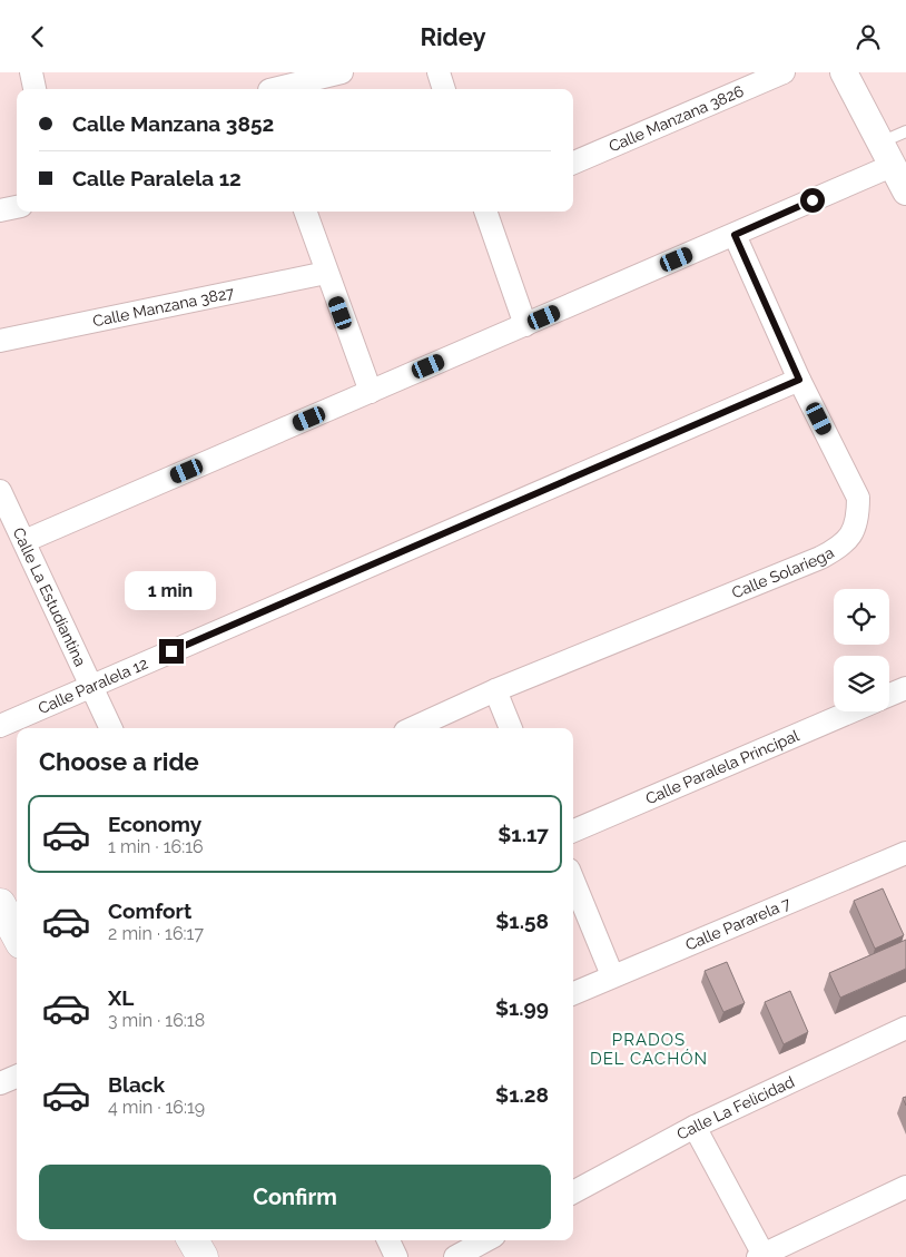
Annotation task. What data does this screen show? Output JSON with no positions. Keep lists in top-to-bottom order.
{
  "streets": {
    "street": [
      "Calle Manzana 3826",
      "Calle Manzana 3827",
      "Calle Solariega",
      "Calle La Estudiantina",
      "Calle Paralela 12",
      "Calle Paralela Principal",
      "Calle Pararela 7",
      "Calle La Felicidad"
    ]
  },
  "crossings": [
    ["Calle Solariega", "Calle Paralela 12"],
    ["Calle La Estudiantina", "Calle Paralela 12"]
  ],
  "districts": ["PRADOS DEL CACHÓN"],
  "page": {
    "header": "Ridey",
    "banner": ["Calle Manzana 3852", "Calle Paralela 12"],
    "bubble": "1 min",
    "heading": "Choose a ride",
    "list": [
      {
        "name": "Economy",
        "note": "1 min · 16:16",
        "value": "$1.17"
      },
      {
        "name": "Comfort",
        "note": "2 min · 16:17",
        "value": "$1.58"
      },
      {
        "name": "XL",
        "note": "3 min · 16:18",
        "value": "$1.99"
      },
      {
        "name": "Black",
        "note": "4 min · 16:19",
        "value": "$1.28"
      }
    ],
    "buttons": "Confirm"
  }
}
